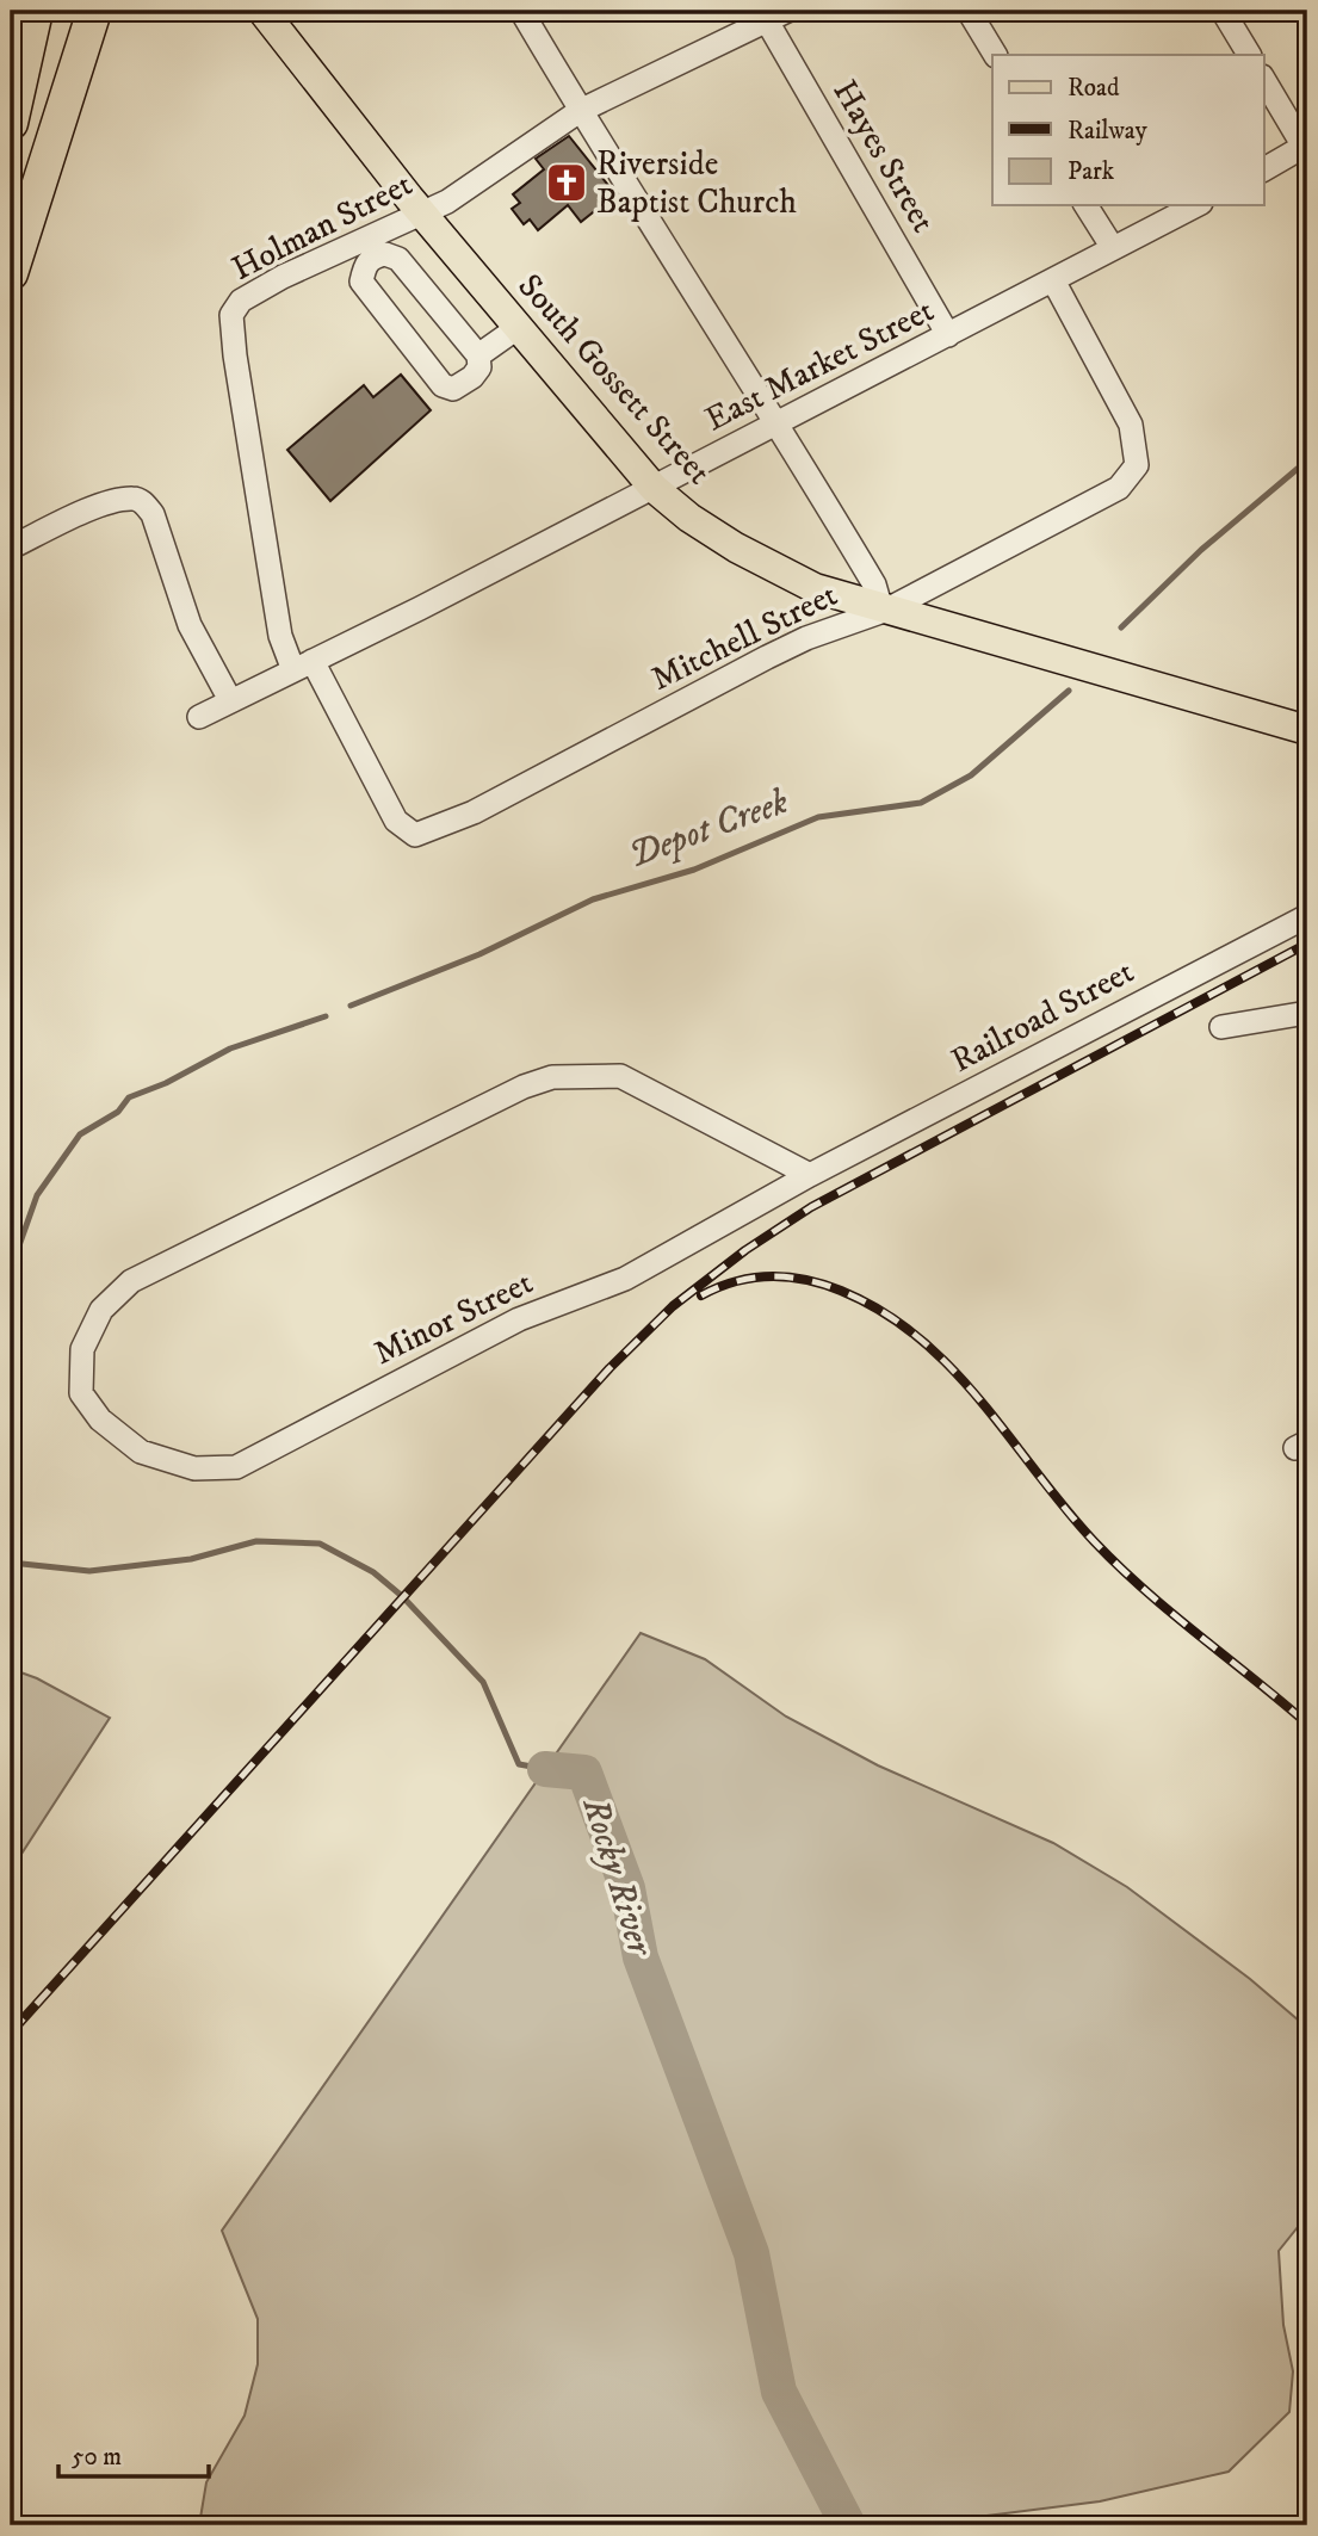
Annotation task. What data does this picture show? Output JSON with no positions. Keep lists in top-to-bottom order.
{
  "streets": {
    "main road": ["South Gossett Street"],
    "street": [
      "Hayes Street",
      "Holman Street",
      "East Market Street",
      "Mitchell Street",
      "Railroad Street",
      "Minor Street"
    ]
  },
  "crossings": [
    ["Hayes Street", "Holman Street"],
    ["Hayes Street", "East Market Street"],
    ["Holman Street", "East Market Street"],
    ["Holman Street", "South Gossett Street"],
    ["Holman Street", "Mitchell Street"],
    ["East Market Street", "South Gossett Street"],
    ["East Market Street", "Mitchell Street"],
    ["South Gossett Street", "Mitchell Street"],
    ["Railroad Street", "Minor Street"]
  ],
  "water": ["Depot Creek", "Rocky River"],
  "places": {
    "church": ["Riverside Baptist Church"]
  },
  "legend": ["Road", "Railway", "Park"],
  "scale_bar": "50 m"
}
